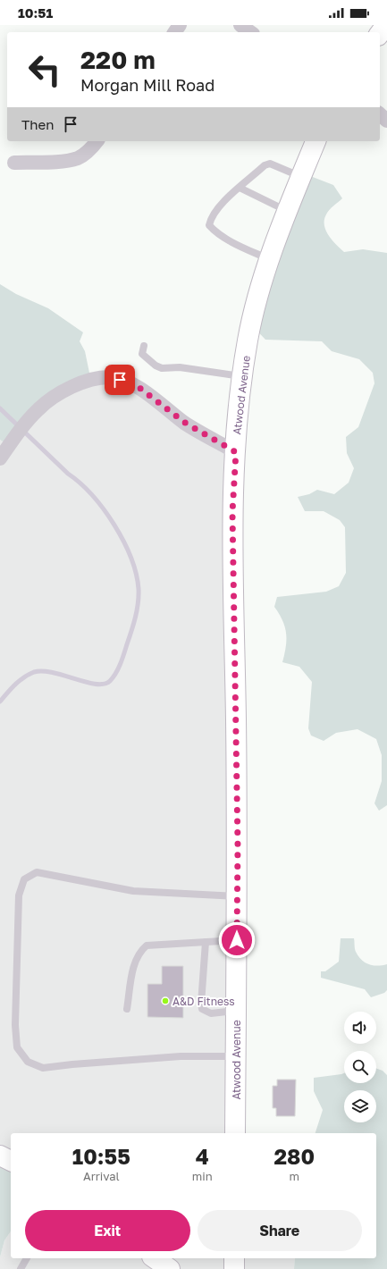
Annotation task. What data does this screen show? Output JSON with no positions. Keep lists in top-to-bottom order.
{
  "streets": {
    "main road": ["Atwood Avenue"]
  },
  "places": ["A&D Fitness"],
  "page": {
    "status": "10:51",
    "turn": ["220 m", "Morgan Mill Road"],
    "then": "Then",
    "eta": [
      "10:55",
      "Arrival",
      "4",
      "min",
      "280",
      "m"
    ],
    "buttons": ["Exit", "Share"]
  }
}
